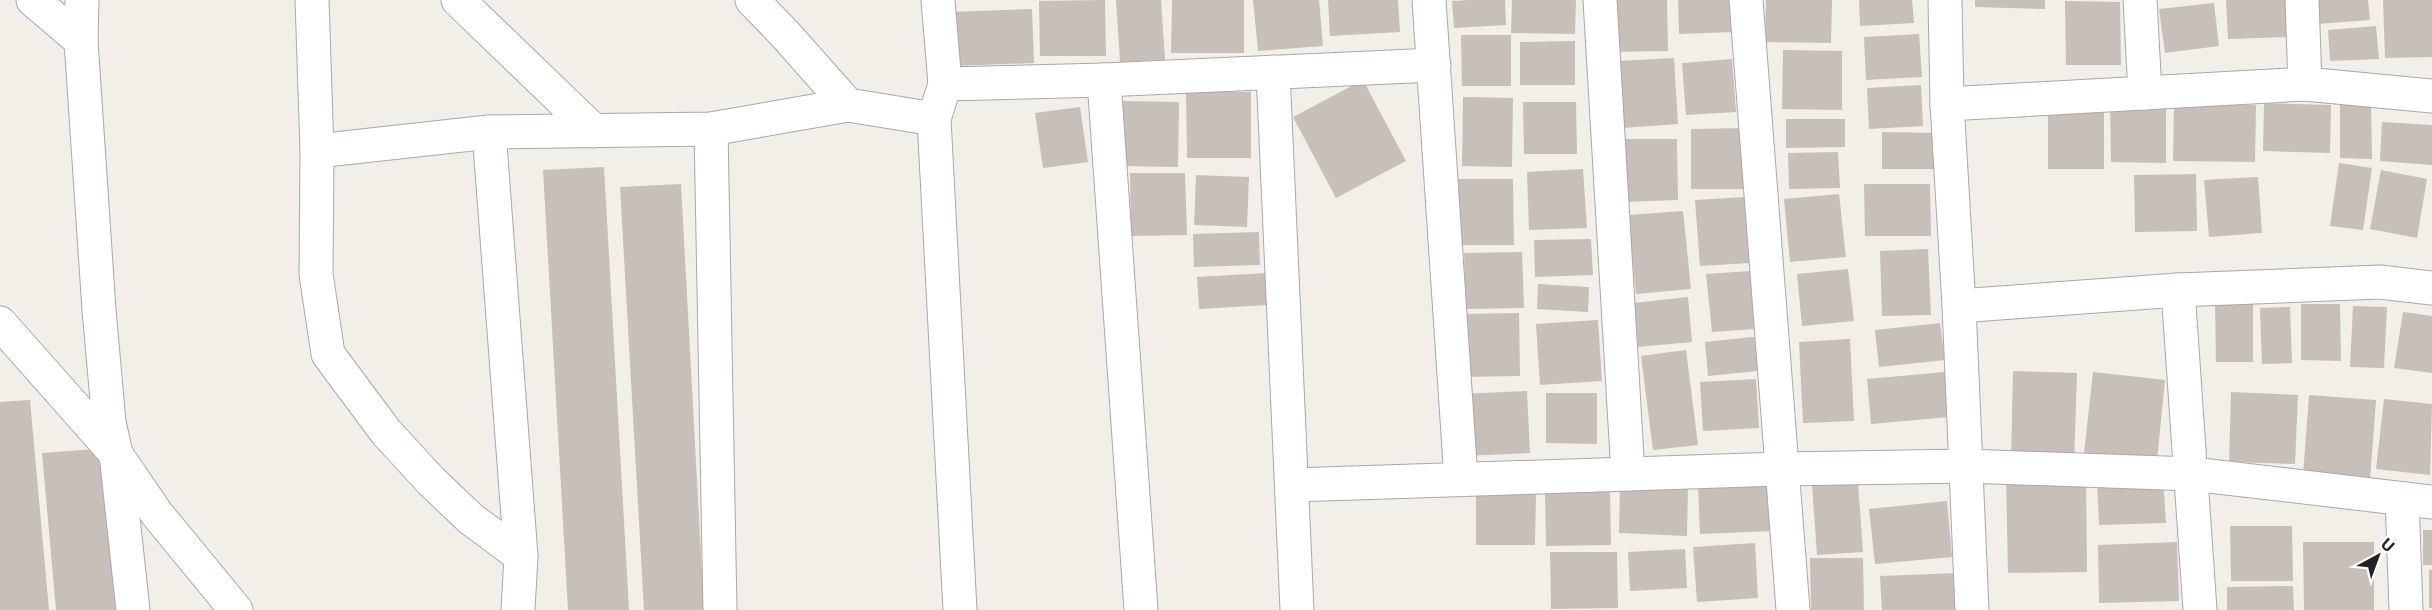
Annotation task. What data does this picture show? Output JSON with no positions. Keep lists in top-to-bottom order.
{
  "north": "top right"
}
